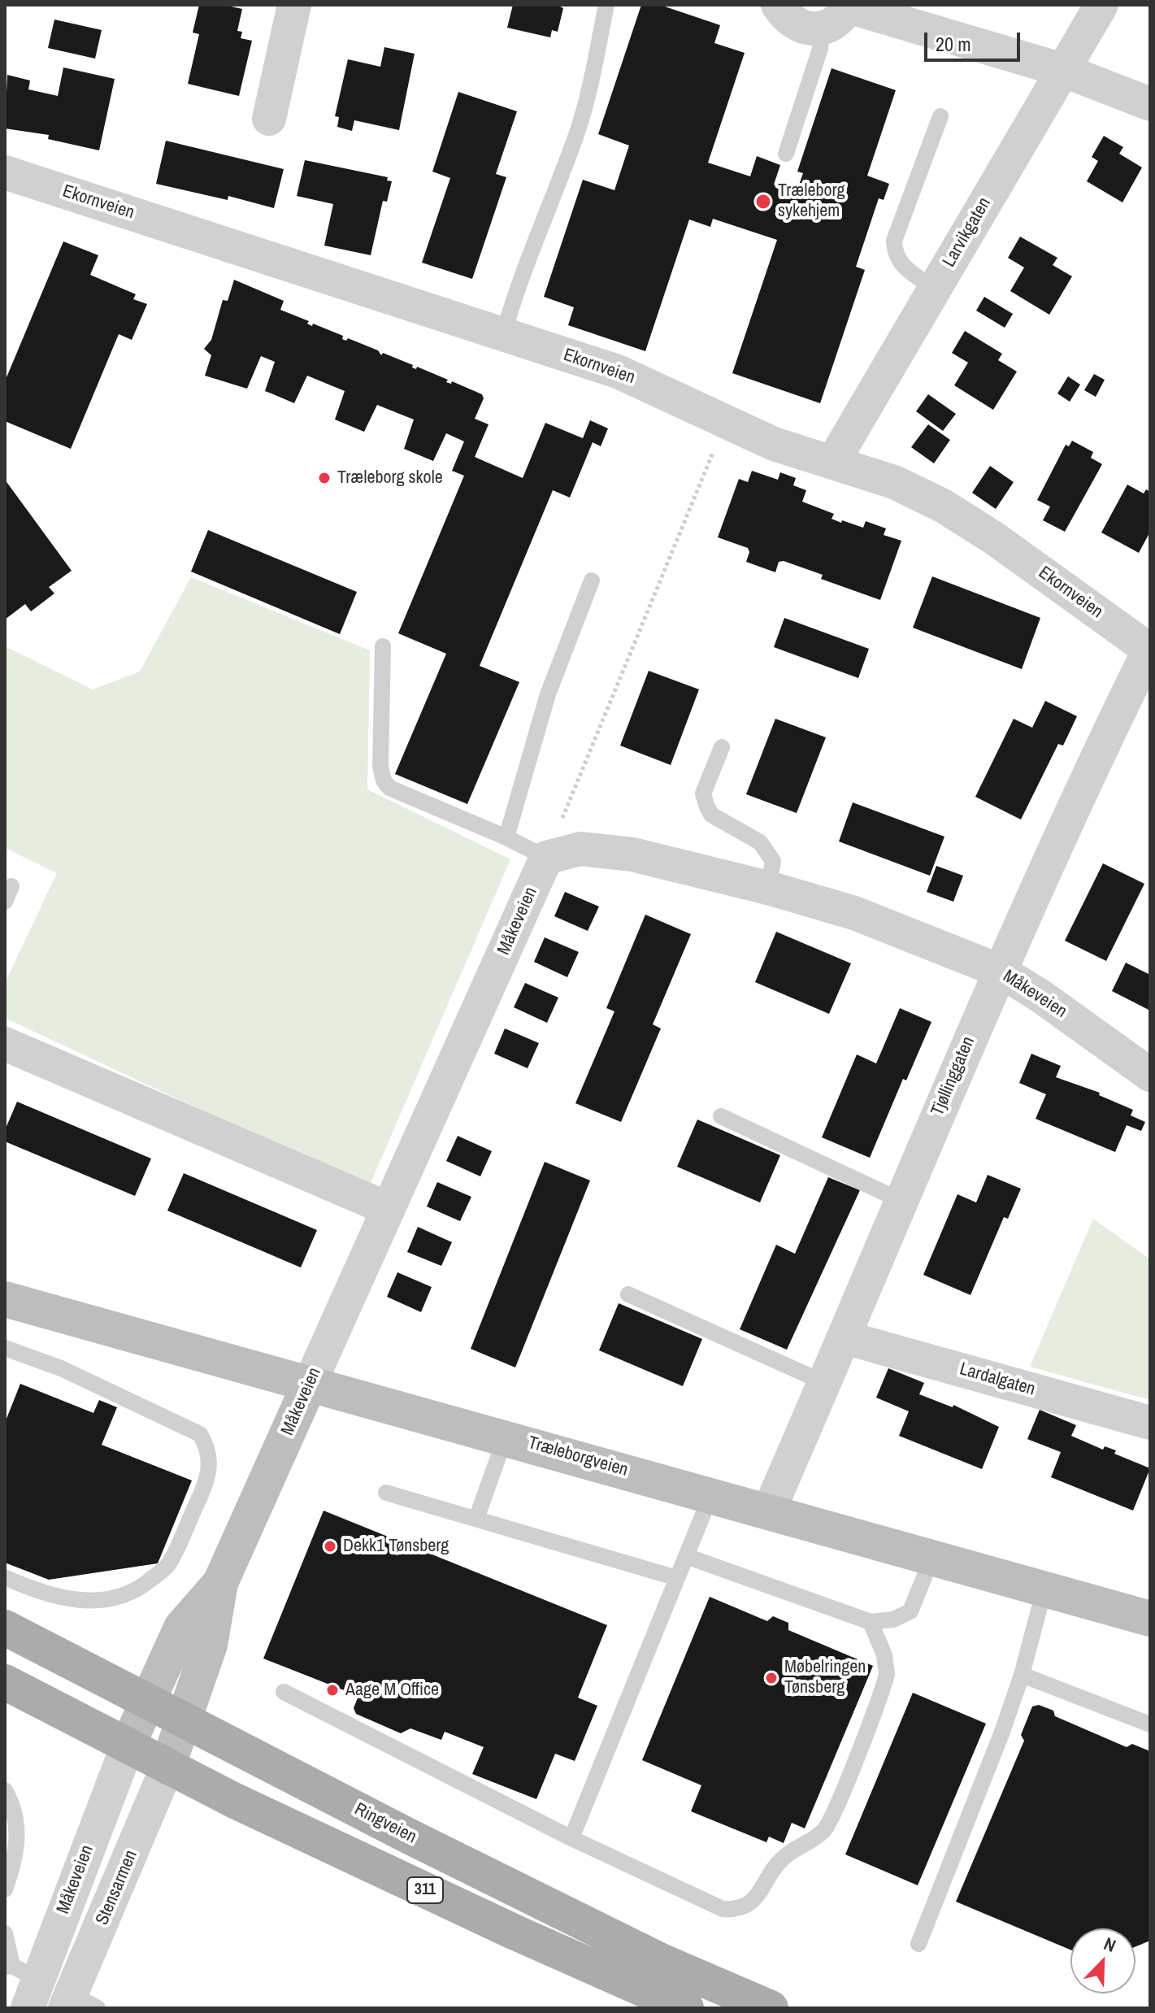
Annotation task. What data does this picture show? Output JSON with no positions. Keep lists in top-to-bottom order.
{
  "streets": {
    "main road": ["Ringveien", "311"],
    "street": [
      "Ekornveien",
      "Larvikgaten",
      "Måkeveien",
      "Tjøllinggaten",
      "Lardalgaten",
      "Træleborgveien",
      "Stensarmen"
    ]
  },
  "crossings": [
    ["Ekornveien", "Larvikgaten"],
    ["Ekornveien", "Tjøllinggaten"],
    ["Måkeveien", "Tjøllinggaten"],
    ["Måkeveien", "Træleborgveien"],
    ["Måkeveien", "Ringveien"],
    ["Måkeveien", "Stensarmen"],
    ["Måkeveien", "311"],
    ["Tjøllinggaten", "Lardalgaten"],
    ["Tjøllinggaten", "Træleborgveien"],
    ["Stensarmen", "311"]
  ],
  "places": [
    "Træleborg sykehjem",
    "Træleborg skole",
    "Dekk1 Tønsberg",
    "Møbelringen Tønsberg",
    "Aage M Office"
  ],
  "scale_bar": "20 m",
  "north": "top right"
}
